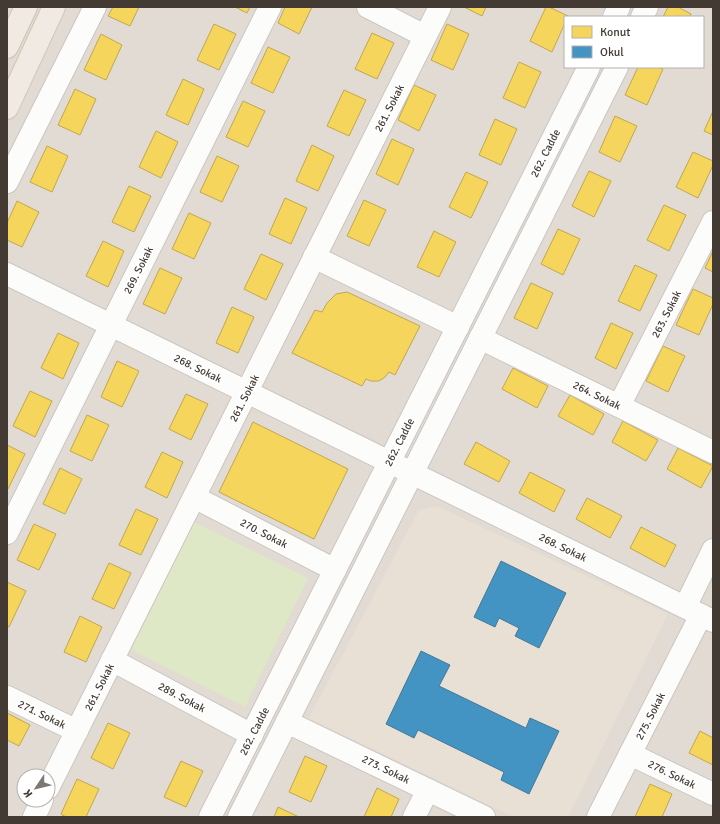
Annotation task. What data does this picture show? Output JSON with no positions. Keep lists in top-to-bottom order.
{
  "streets": {
    "street": [
      "261. Sokak",
      "262. Cadde",
      "269. Sokak",
      "263. Sokak",
      "268. Sokak",
      "264. Sokak",
      "270. Sokak",
      "289. Sokak",
      "271. Sokak",
      "275. Sokak",
      "273. Sokak",
      "276. Sokak"
    ]
  },
  "crossings": [
    ["261. Sokak", "268. Sokak"],
    ["261. Sokak", "270. Sokak"],
    ["261. Sokak", "289. Sokak"],
    ["261. Sokak", "271. Sokak"],
    ["262. Cadde", "268. Sokak"],
    ["262. Cadde", "270. Sokak"],
    ["262. Cadde", "289. Sokak"],
    ["269. Sokak", "268. Sokak"],
    ["263. Sokak", "264. Sokak"],
    ["268. Sokak", "275. Sokak"],
    ["275. Sokak", "276. Sokak"]
  ],
  "legend": ["Konut", "Okul"],
  "north": "bottom left"
}
